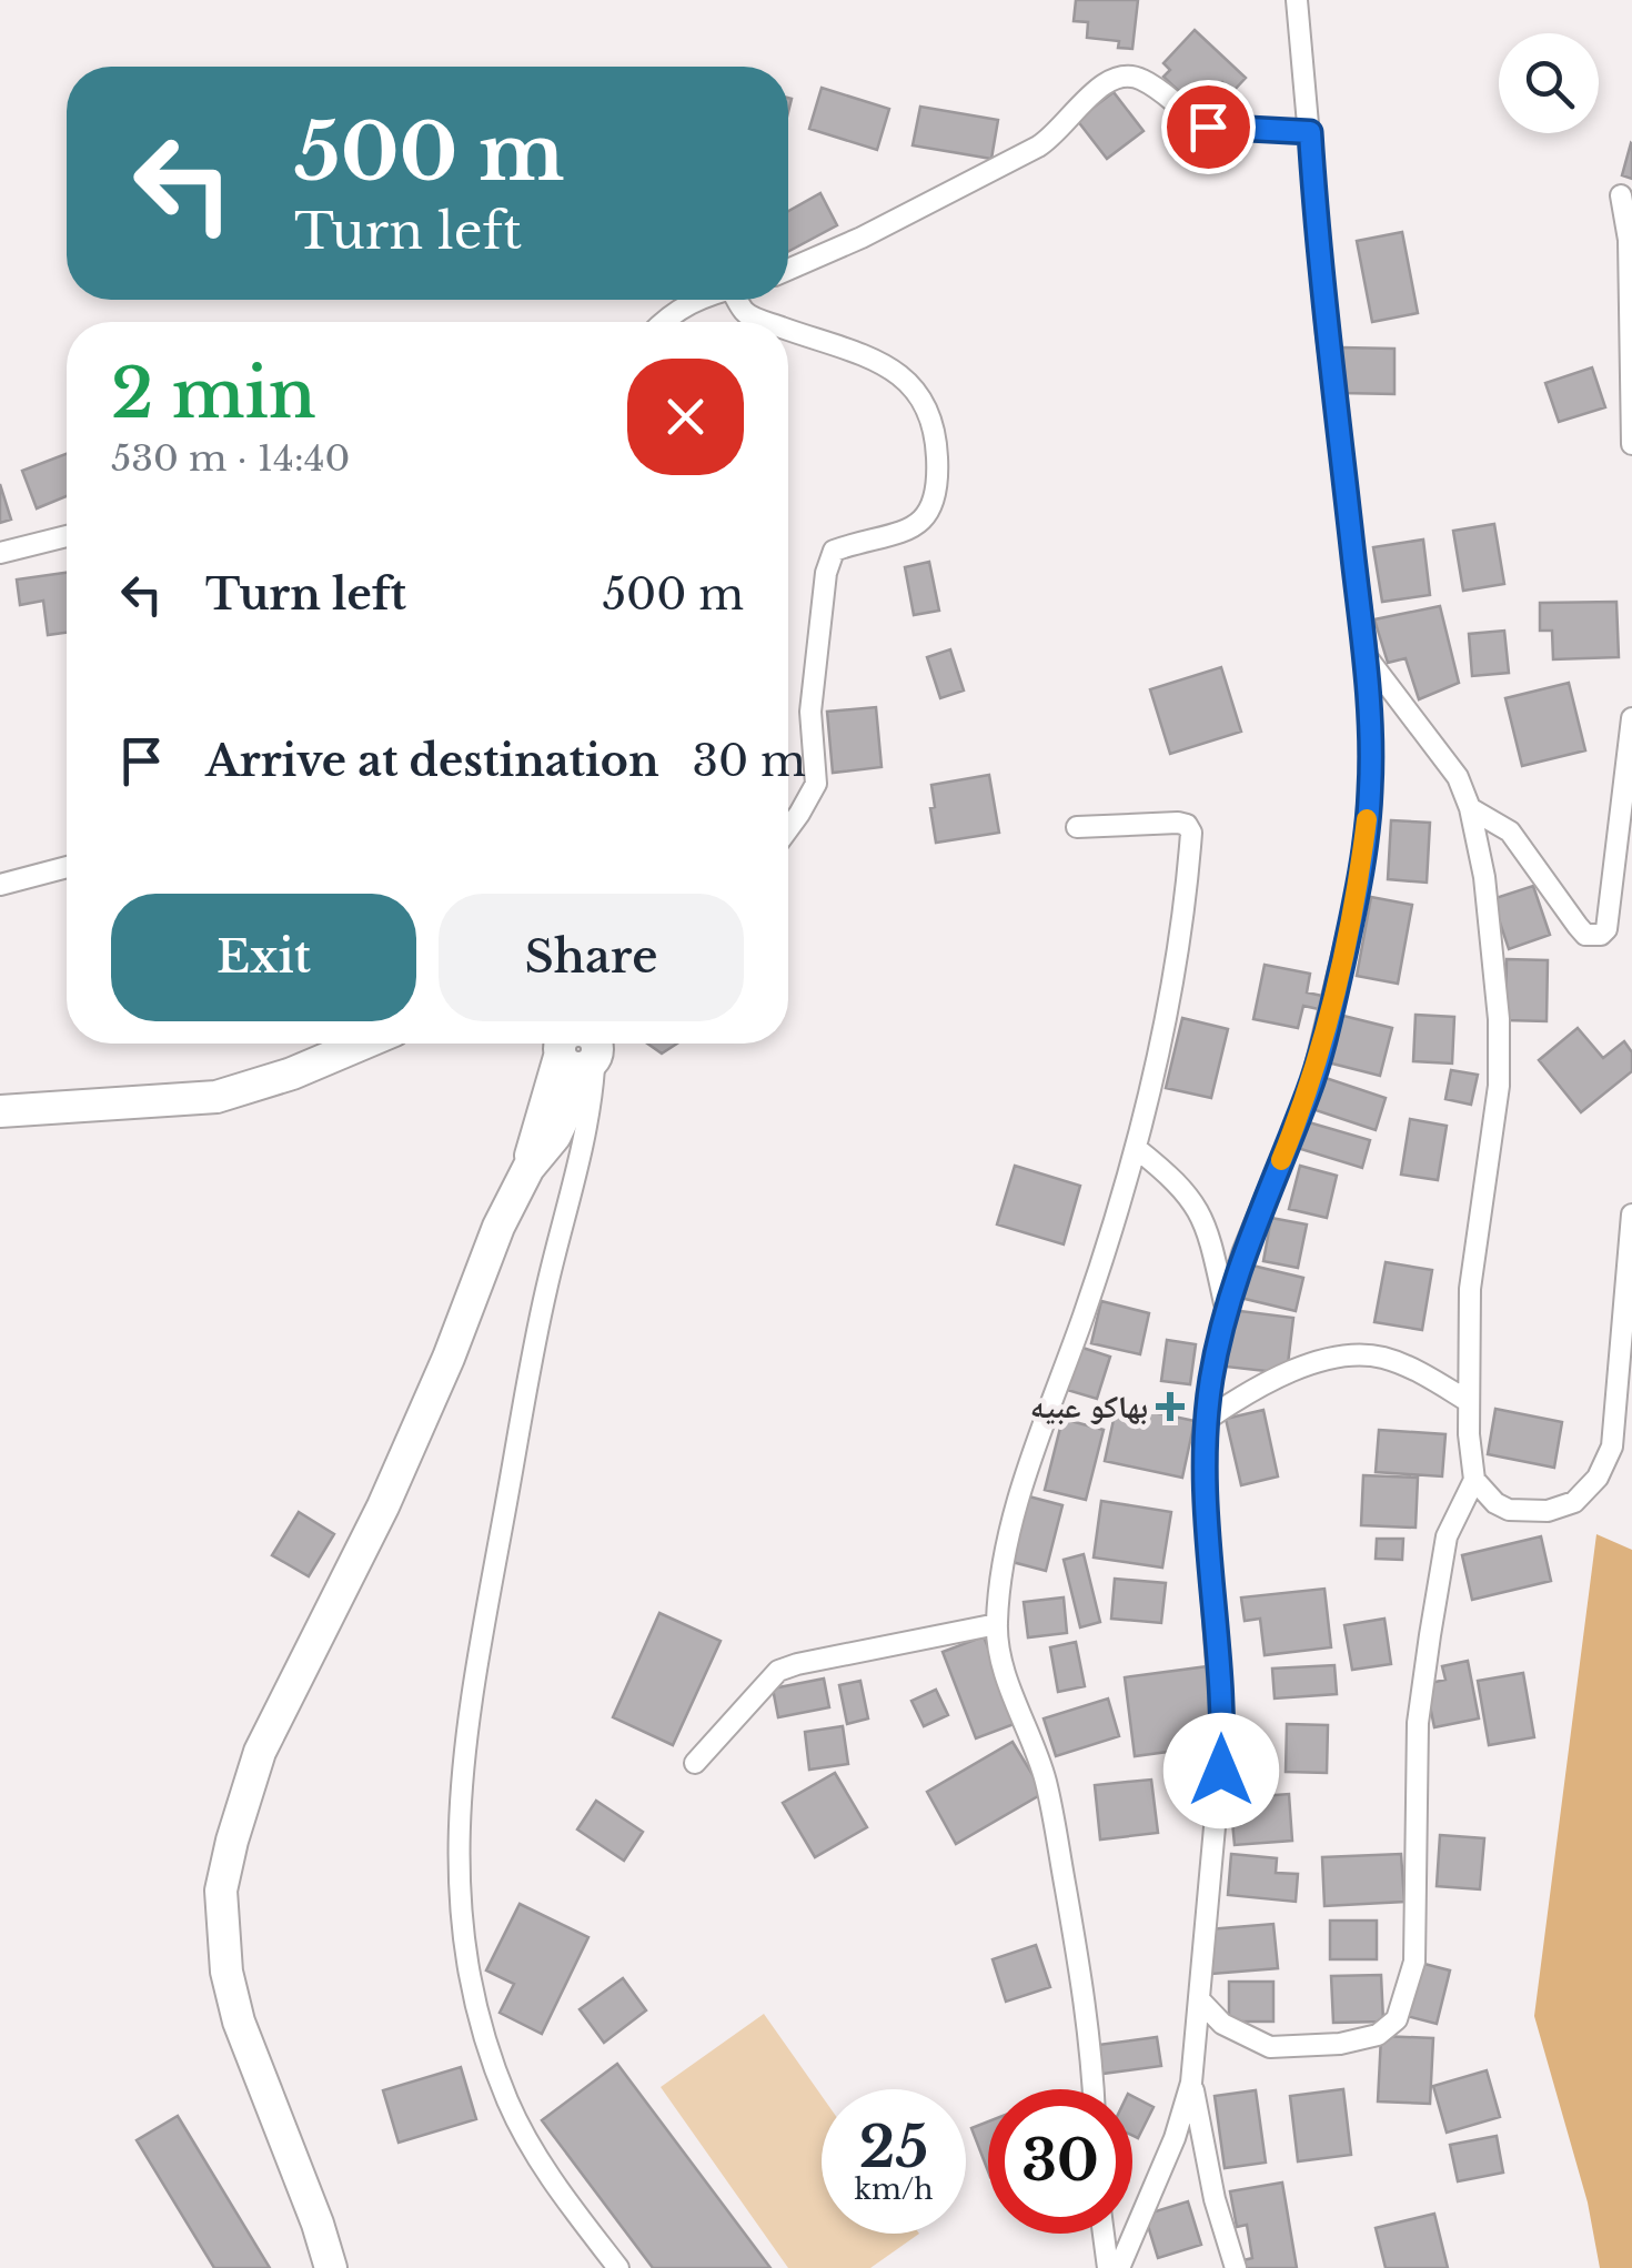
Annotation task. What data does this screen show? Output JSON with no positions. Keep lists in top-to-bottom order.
{
  "places": {
    "health": ["بهاكو عبيه"]
  },
  "page": {
    "turn": ["500 m", "Turn left"],
    "heading": ["2 min", "530 m · 14:40"],
    "list": [
      {
        "name": "Turn left",
        "value": "500 m"
      },
      {
        "name": "Arrive at destination",
        "value": "30 m"
      }
    ],
    "buttons": ["Exit", "Share"],
    "speed": "25 km/h",
    "limit": "30"
  }
}
